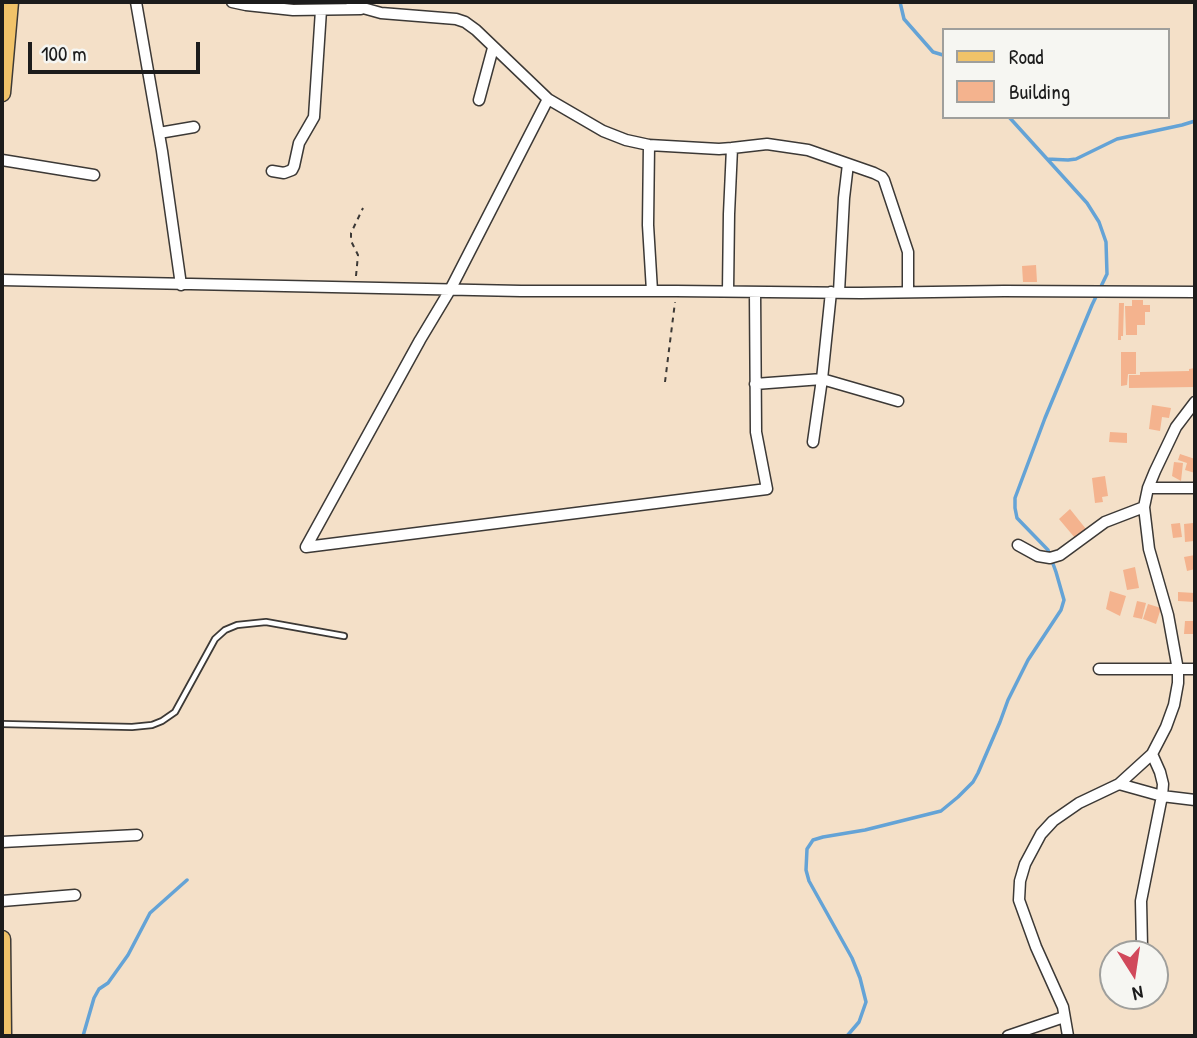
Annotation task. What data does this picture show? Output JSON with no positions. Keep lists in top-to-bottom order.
{
  "legend": ["Road", "Building"],
  "scale_bar": "100 m",
  "north": "bottom"
}
